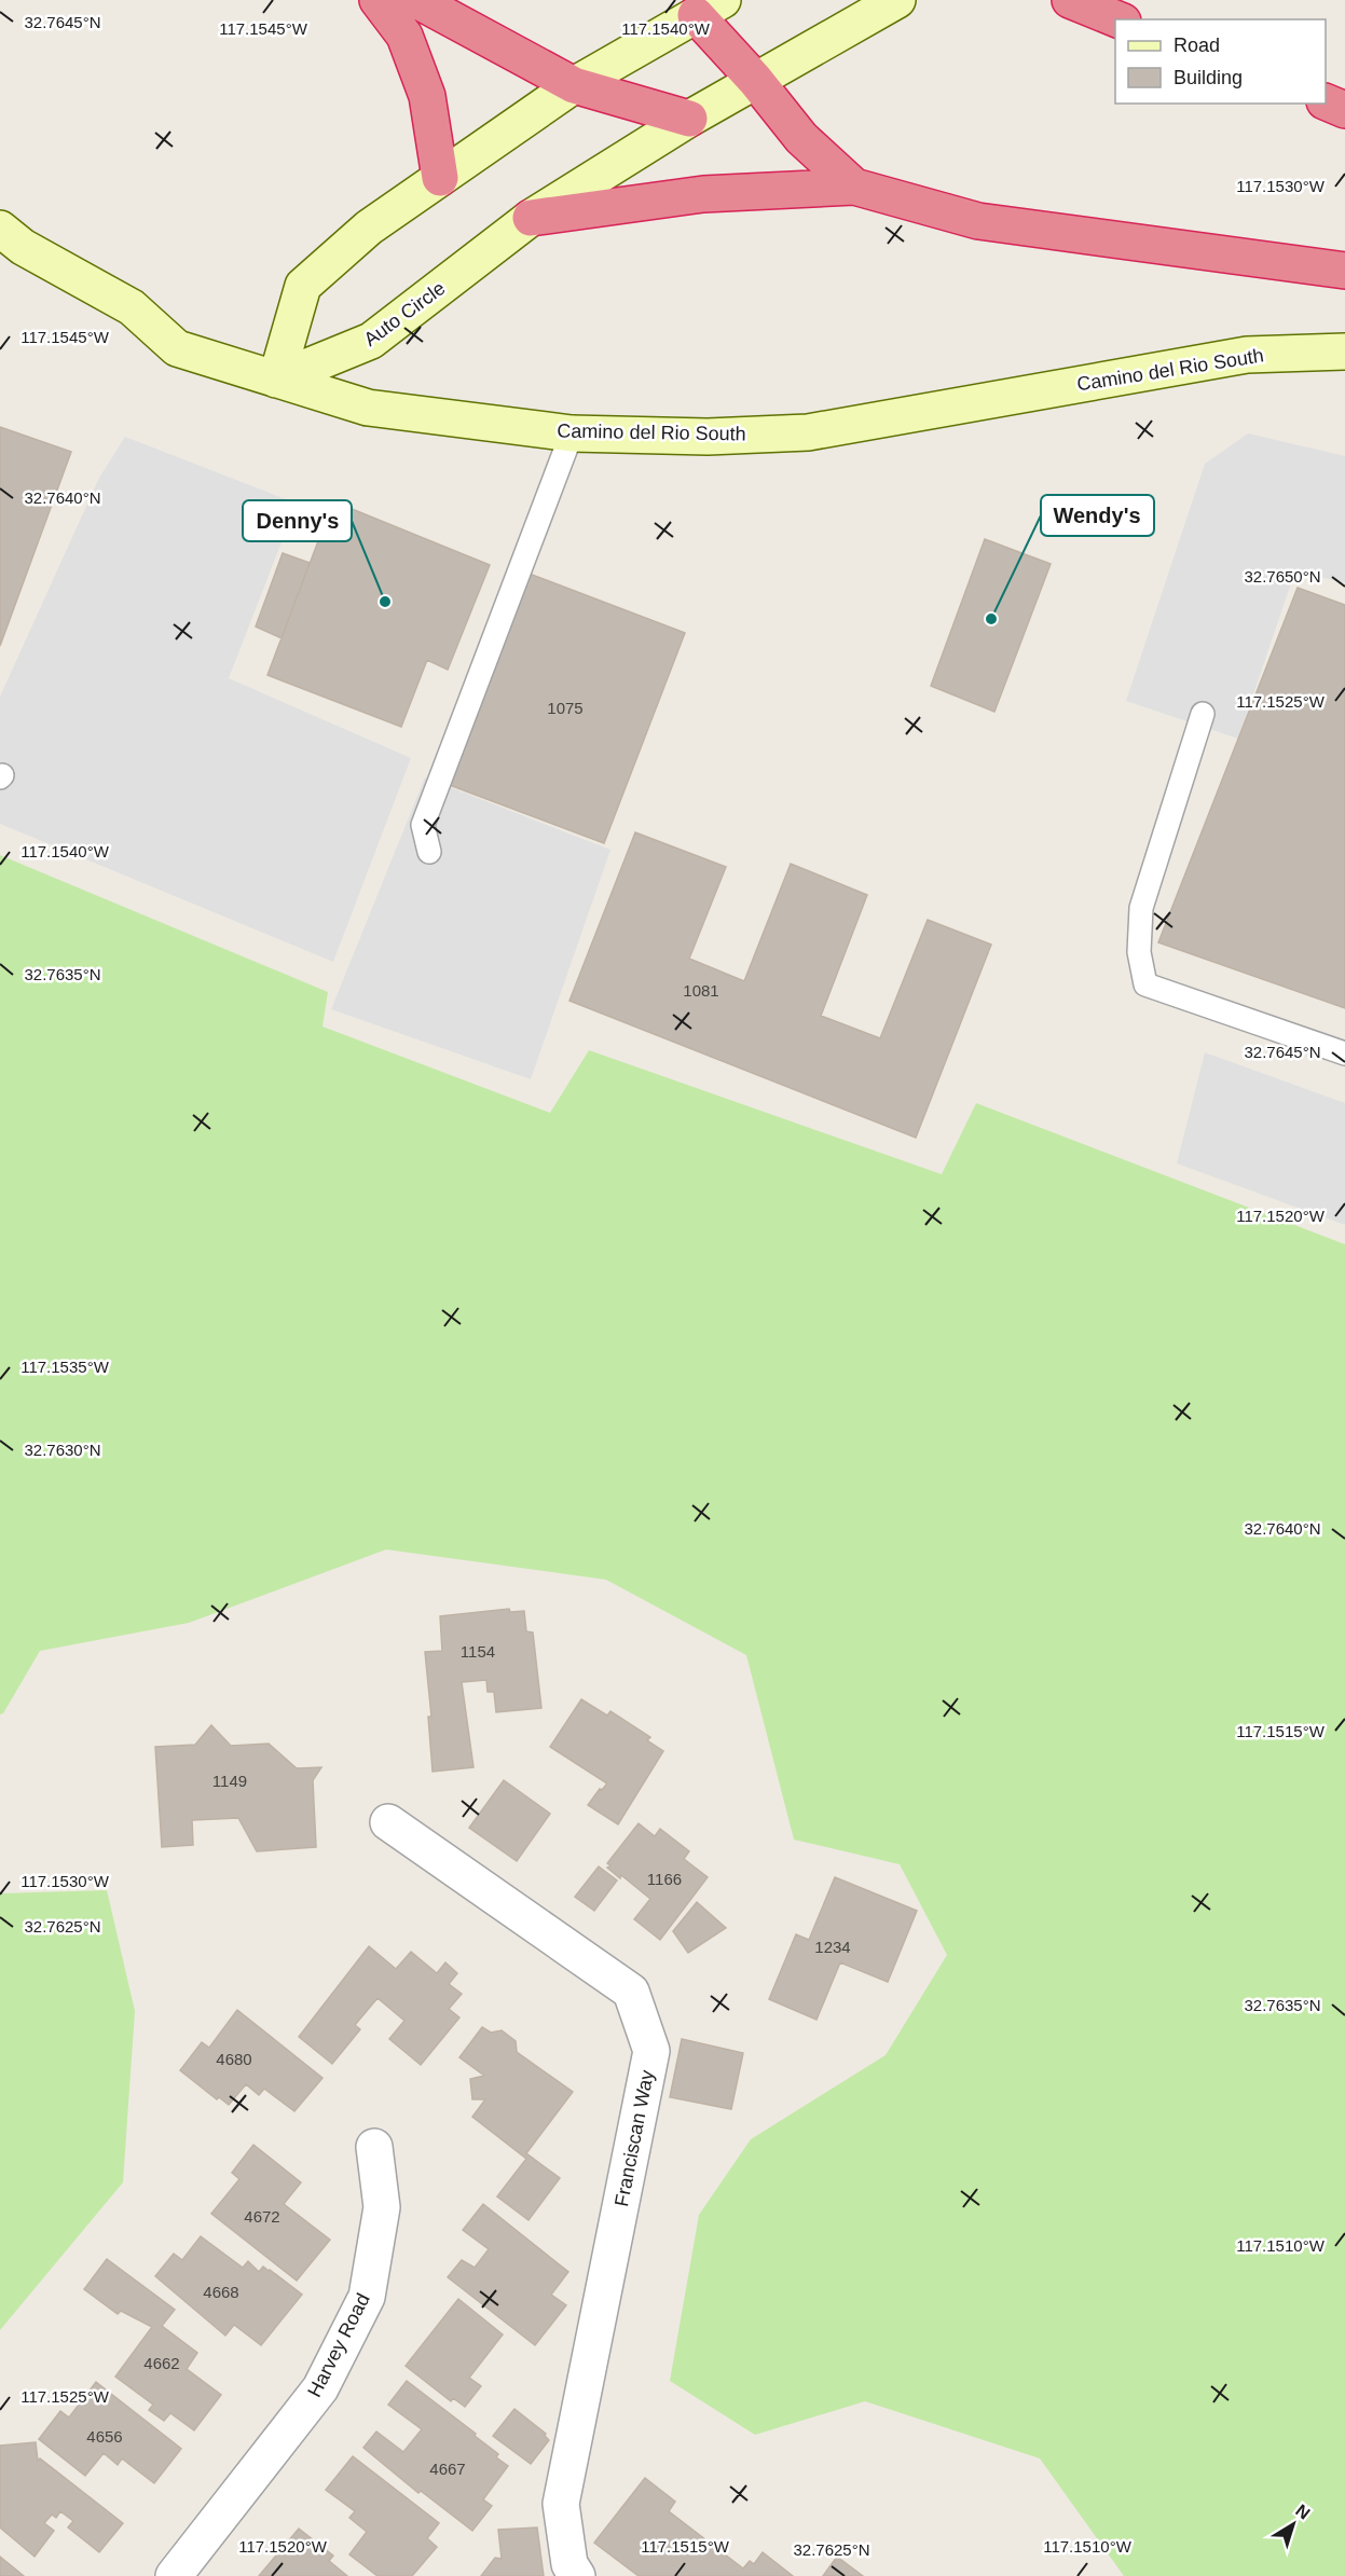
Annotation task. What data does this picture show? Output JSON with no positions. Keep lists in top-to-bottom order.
{
  "streets": {
    "street": [
      "Auto Circle",
      "Camino del Rio South",
      "Franciscan Way",
      "Harvey Road"
    ]
  },
  "crossings": [
    ["Auto Circle", "Camino del Rio South"]
  ],
  "places": ["Denny's", "Wendy's"],
  "house_numbers": [
    "1075",
    "1081",
    "1154",
    "1149",
    "1166",
    "1234",
    "4680",
    "4672",
    "4668",
    "4662",
    "4656",
    "4667"
  ],
  "legend": ["Road", "Building"],
  "north": "top right",
  "coordinates": [
    "32.7645°N",
    "117.1545°W",
    "117.1540°W",
    "117.1530°W",
    "32.7640°N",
    "32.7650°N",
    "117.1525°W",
    "32.7635°N",
    "117.1520°W",
    "117.1535°W",
    "32.7630°N",
    "117.1515°W",
    "32.7625°N",
    "117.1510°W"
  ]
}
